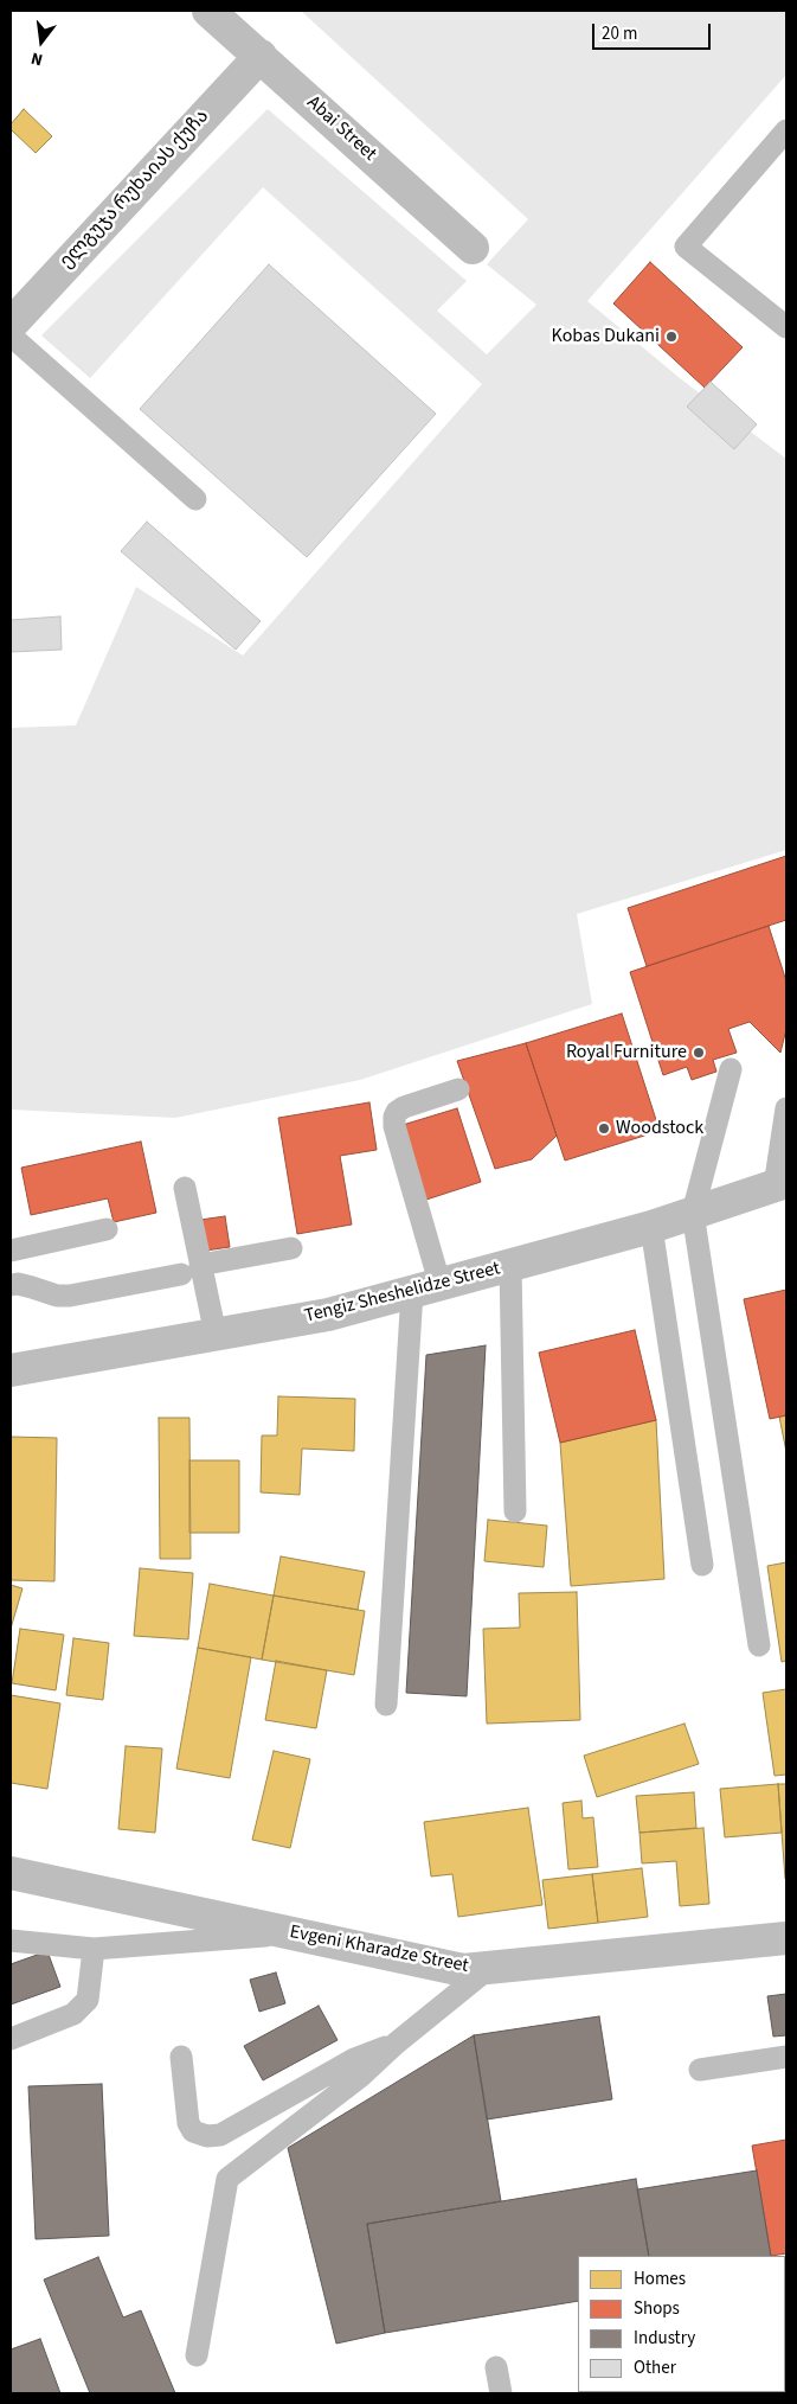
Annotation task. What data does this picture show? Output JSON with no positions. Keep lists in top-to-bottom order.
{
  "streets": {
    "street": [
      "Abai Street",
      "ელგუჯა რუხაიას ქუჩა",
      "Tengiz Sheshelidze Street",
      "Evgeni Kharadze Street"
    ]
  },
  "crossings": [
    ["Abai Street", "ელგუჯა რუხაიას ქუჩა"]
  ],
  "places": ["Kobas Dukani", "Royal Furniture", "Woodstock"],
  "legend": [
    "Homes",
    "Shops",
    "Industry",
    "Other"
  ],
  "scale_bar": "20 m",
  "north": "bottom"
}
